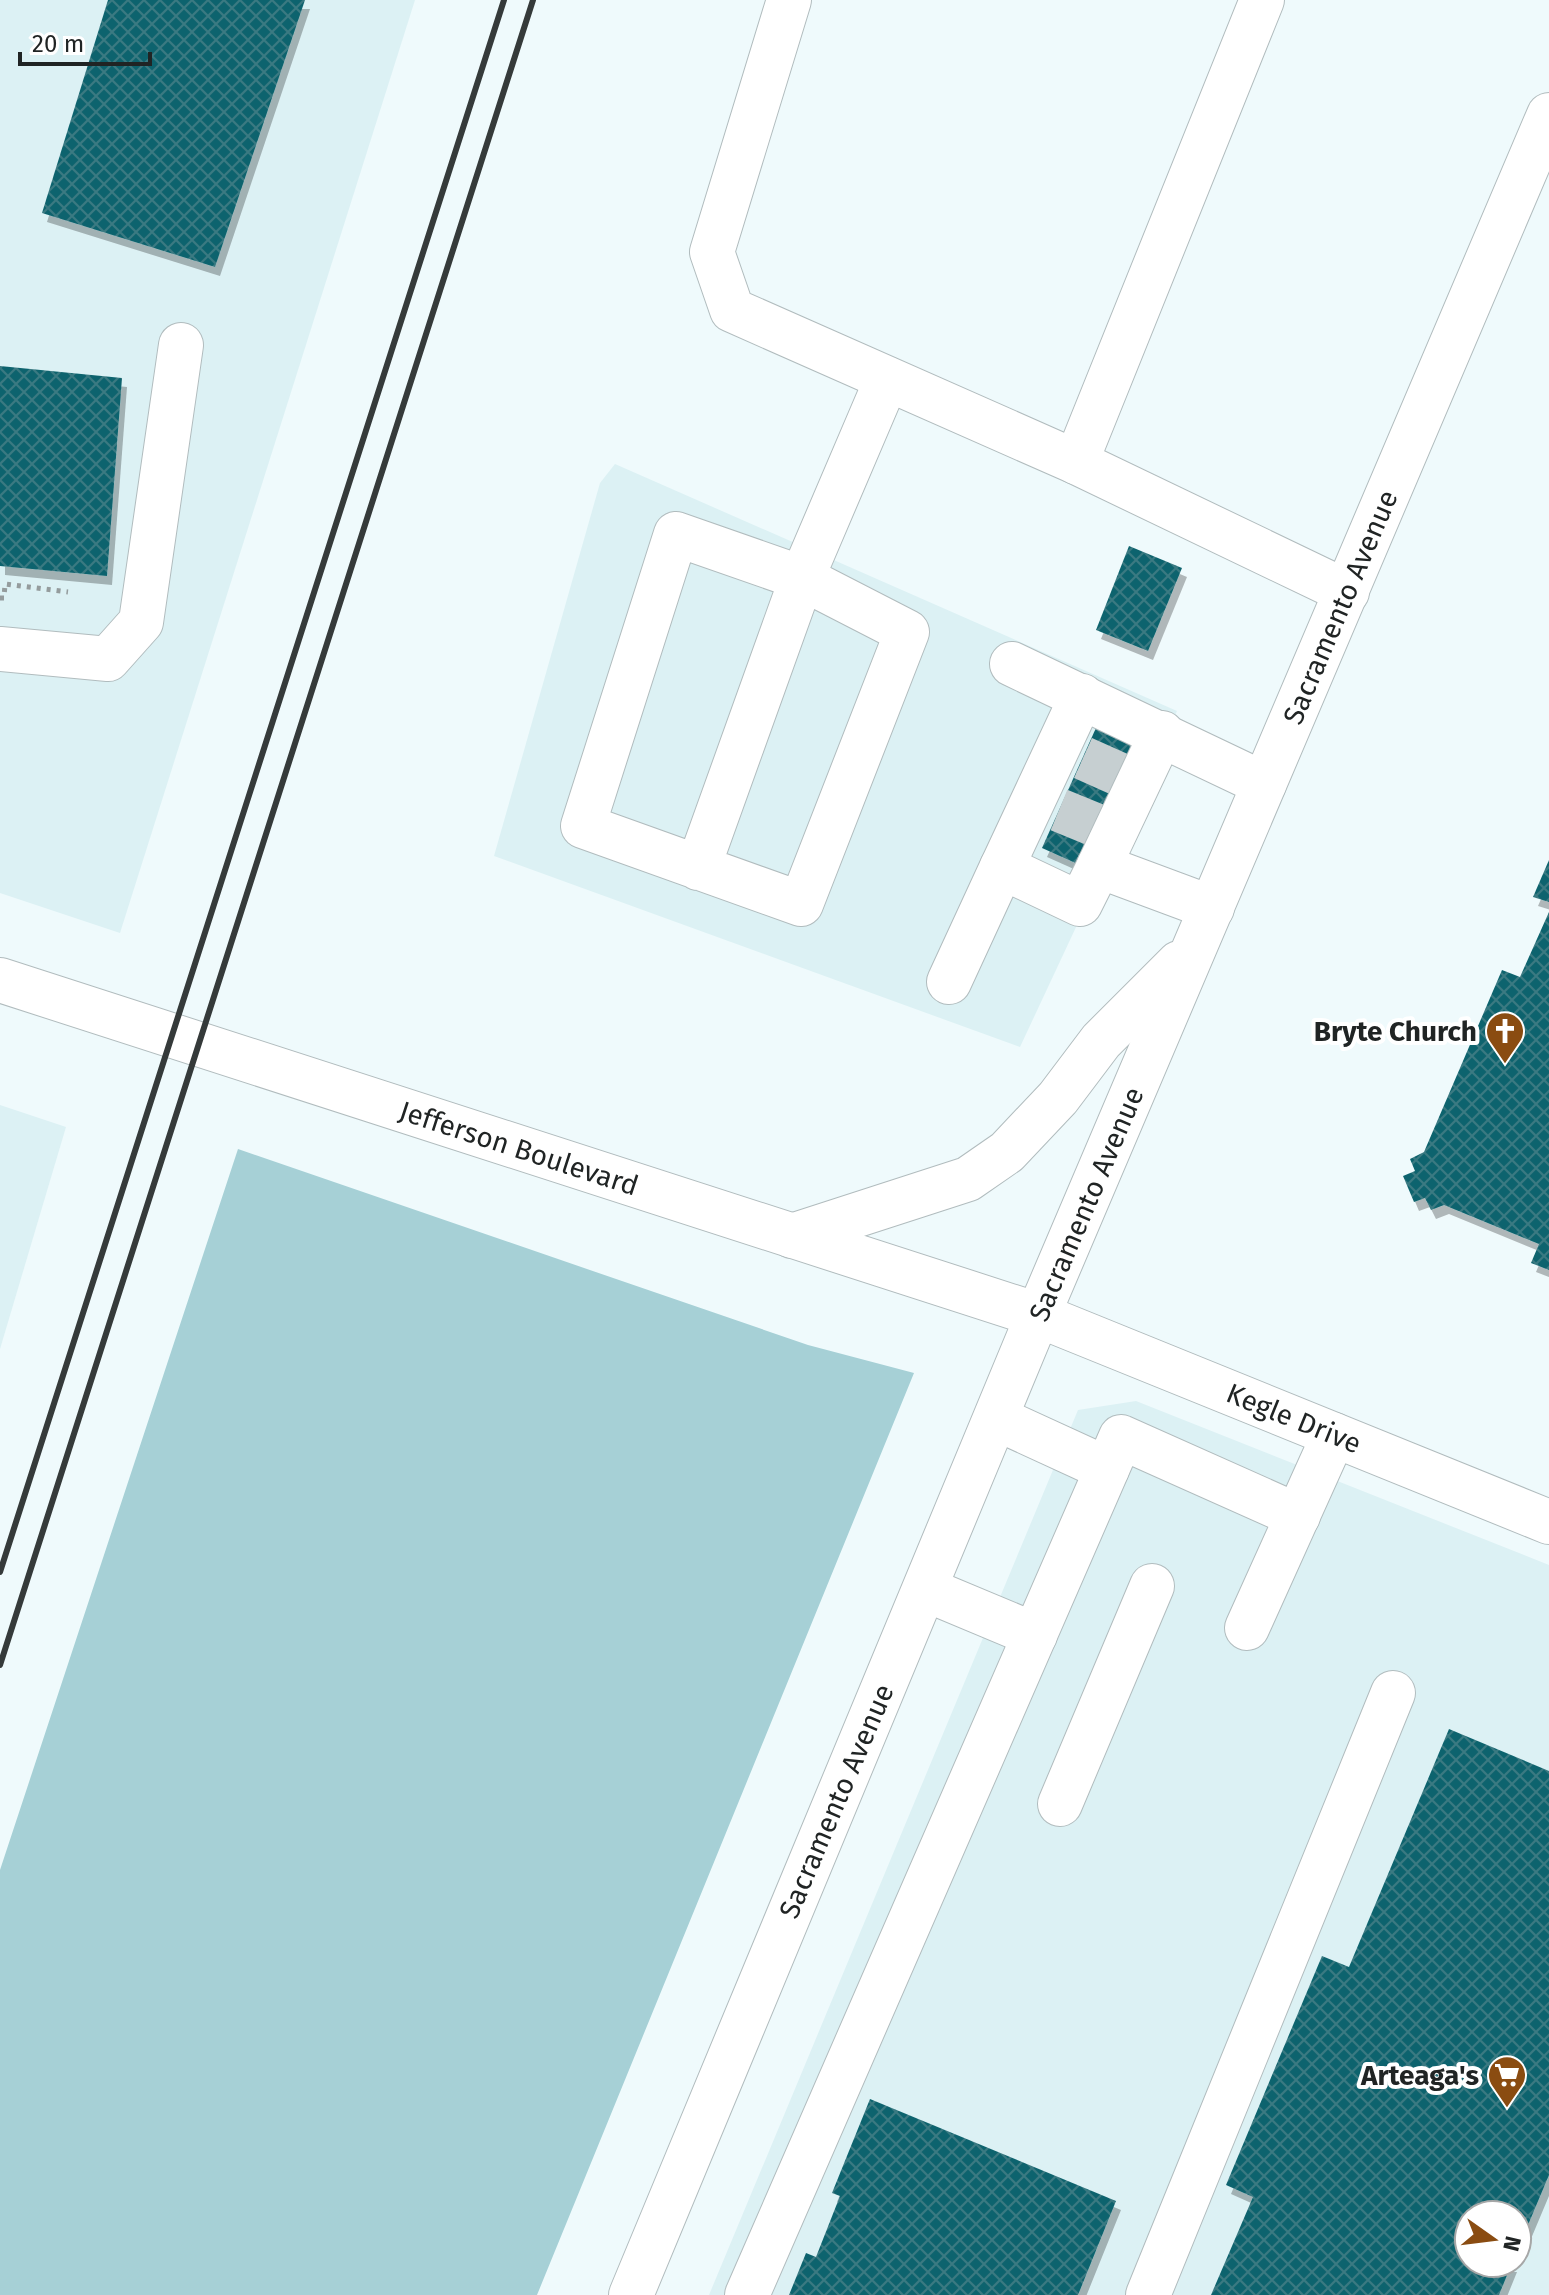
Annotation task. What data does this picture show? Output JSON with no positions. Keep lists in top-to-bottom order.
{
  "streets": {
    "main road": ["Sacramento Avenue", "Jefferson Boulevard", "Kegle Drive"]
  },
  "crossings": [
    ["Sacramento Avenue", "Jefferson Boulevard"],
    ["Sacramento Avenue", "Kegle Drive"],
    ["Jefferson Boulevard", "Kegle Drive"]
  ],
  "places": {
    "church": ["Bryte Church"],
    "supermarket": ["Arteaga's"]
  },
  "scale_bar": "20 m",
  "north": "right"
}
